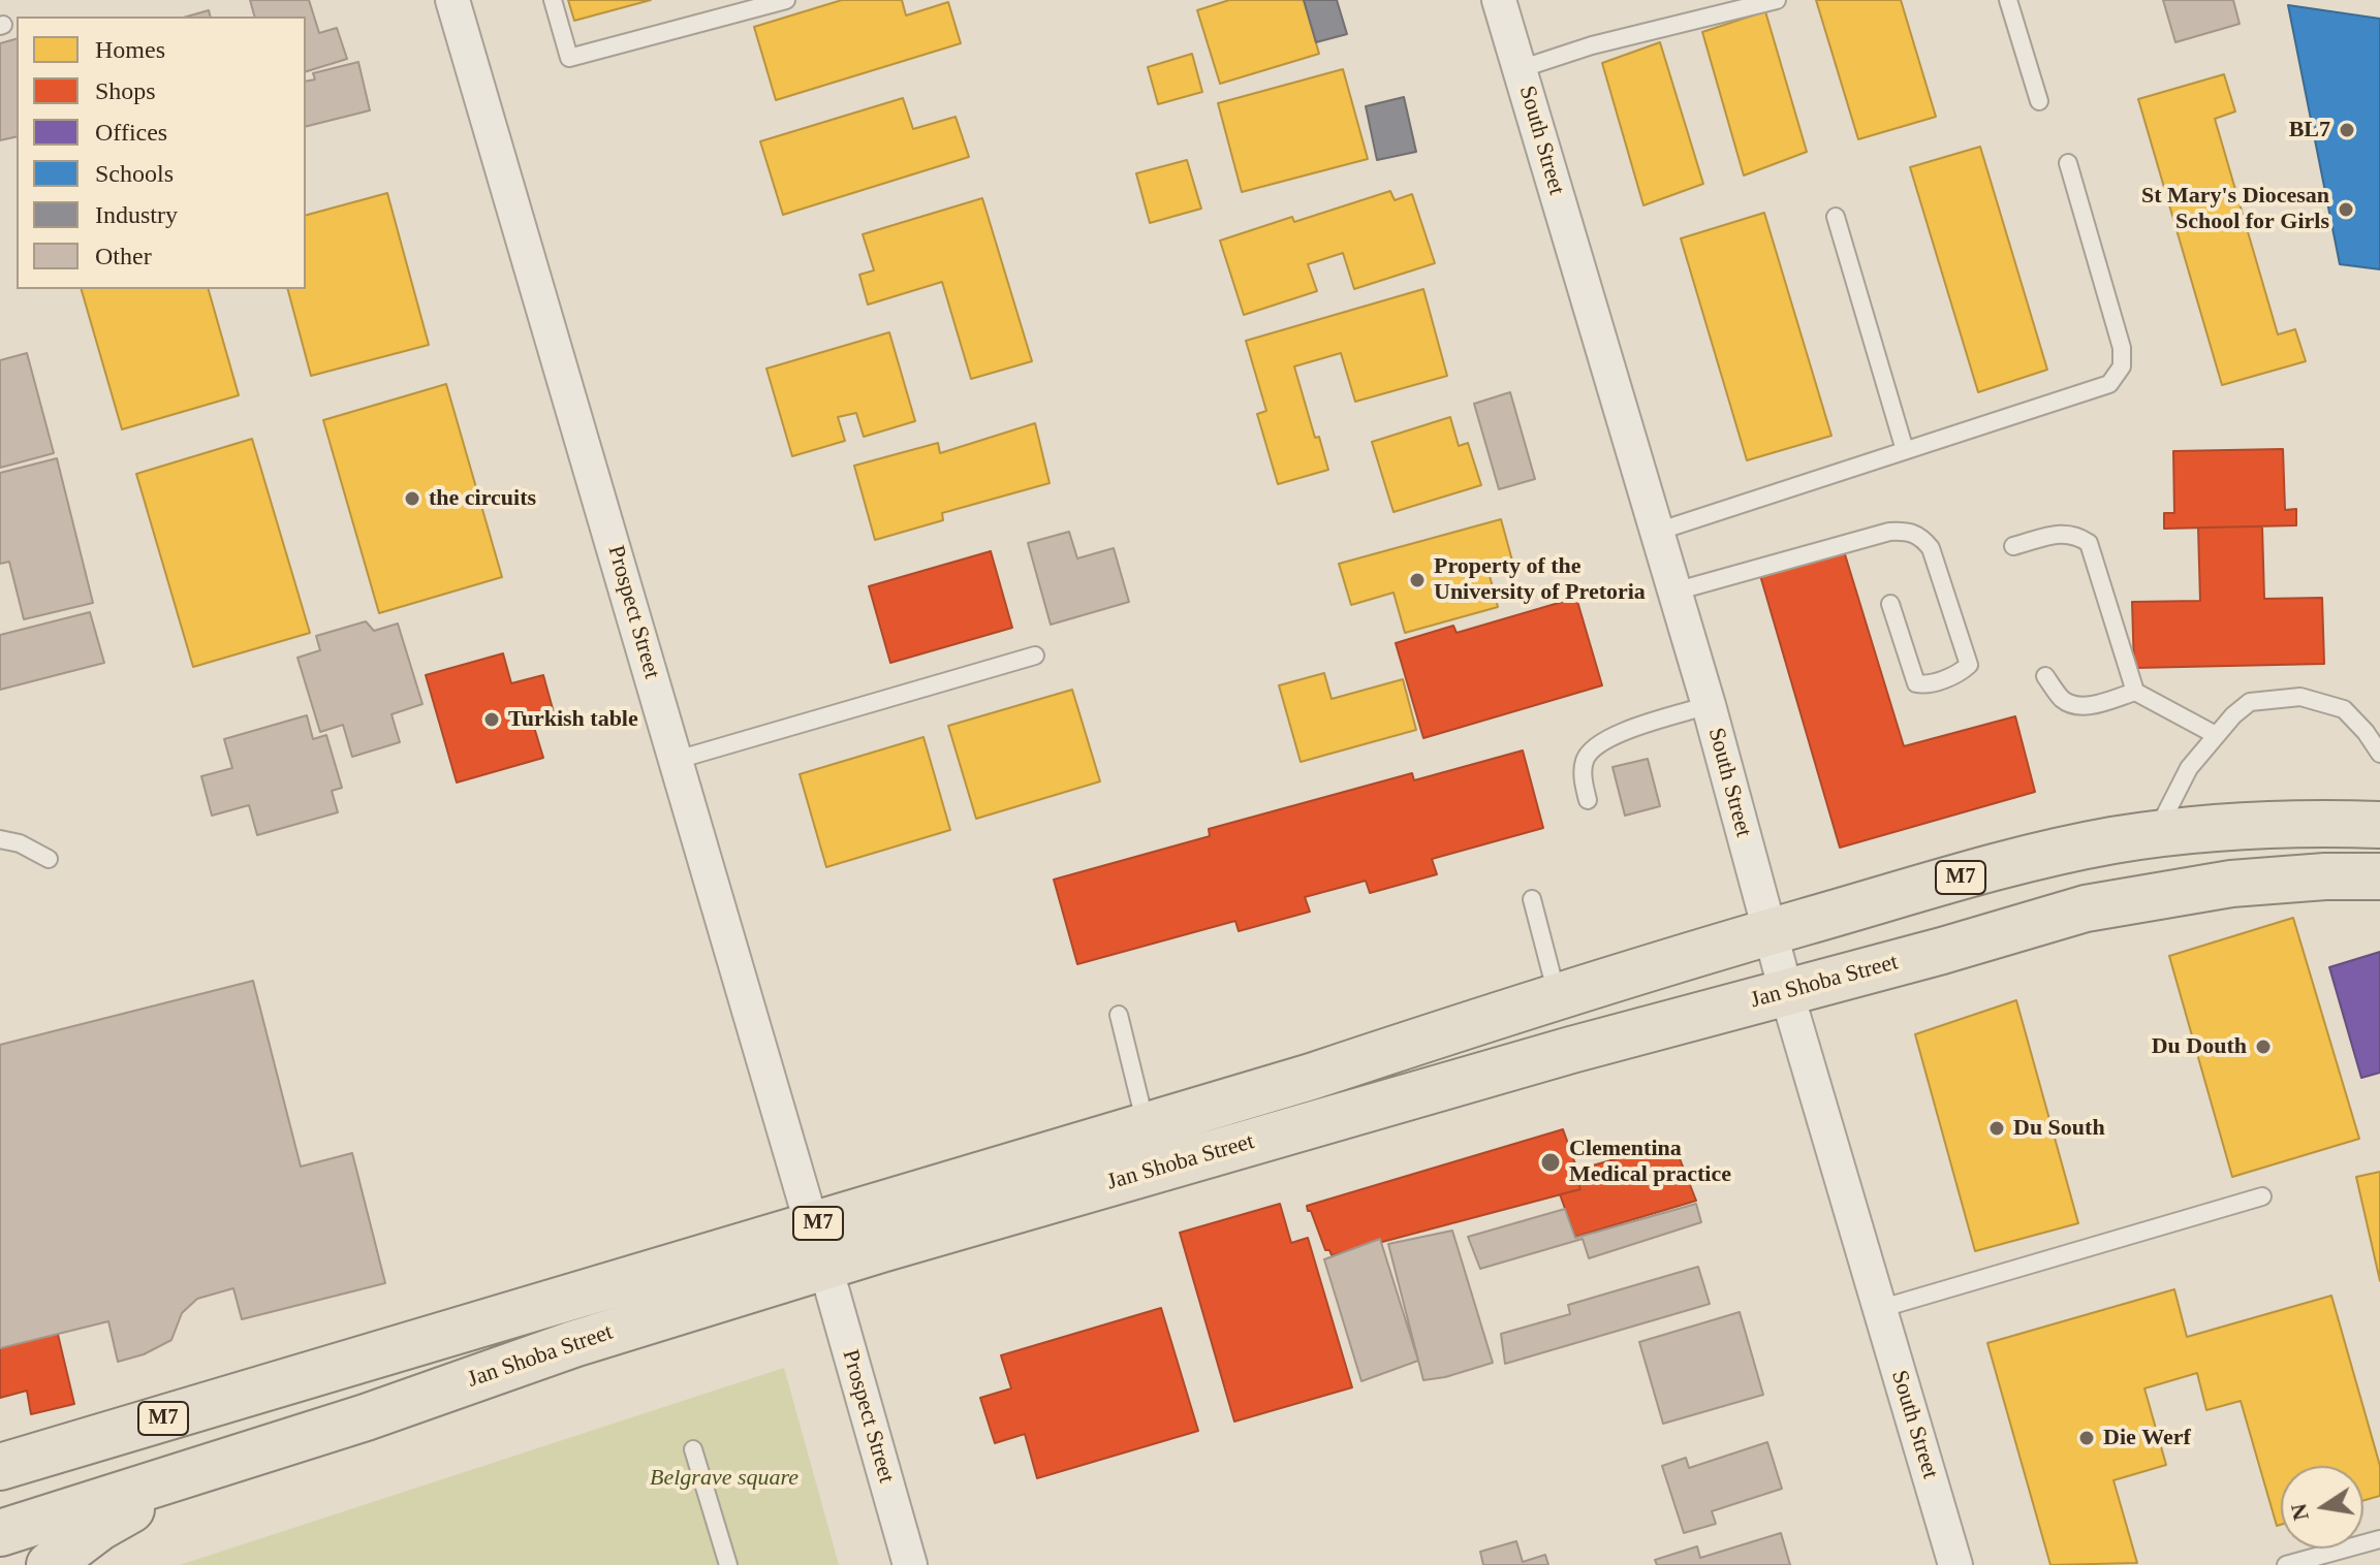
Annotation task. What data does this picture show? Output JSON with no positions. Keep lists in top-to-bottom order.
{
  "streets": {
    "main road": ["M7", "Jan Shoba Street"],
    "street": ["South Street", "Prospect Street"]
  },
  "crossings": [
    ["South Street", "Jan Shoba Street"],
    ["Prospect Street", "Jan Shoba Street"]
  ],
  "parks": ["Belgrave square"],
  "places": [
    "BL7",
    "St Mary's Diocesan School for Girls",
    "the circuits",
    "Property of the University of Pretoria",
    "Turkish table",
    "Du Douth",
    "Du South",
    "Clementina Medical practice",
    "Die Werf"
  ],
  "legend": [
    "Homes",
    "Shops",
    "Offices",
    "Schools",
    "Industry",
    "Other"
  ],
  "north": "left"
}
